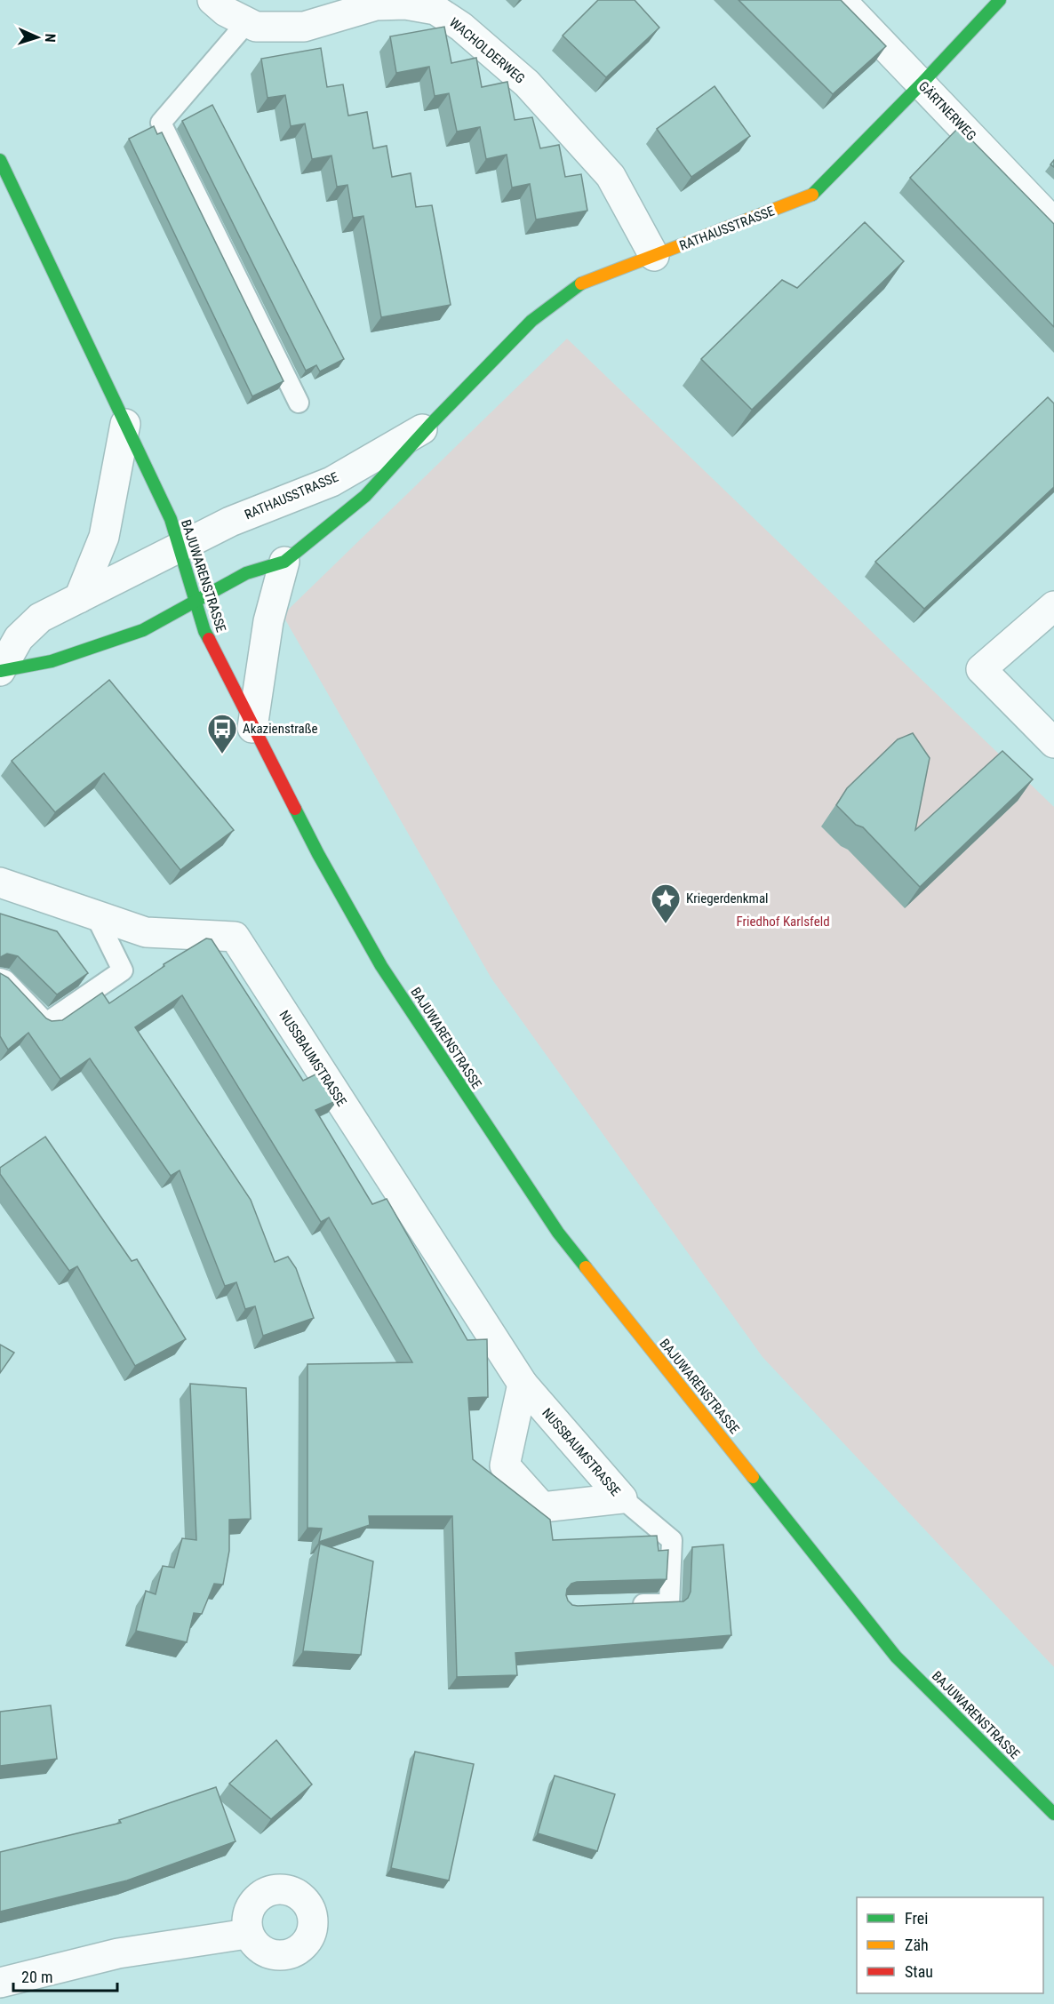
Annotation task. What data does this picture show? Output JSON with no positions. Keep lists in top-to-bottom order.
{
  "streets": {
    "main road": ["RATHAUSSTRASSE", "BAJUWARENSTRASSE"],
    "street": ["WACHOLDERWEG", "GÄRTNERWEG", "NUSSBAUMSTRASSE"]
  },
  "crossings": [
    ["WACHOLDERWEG", "RATHAUSSTRASSE"],
    ["GÄRTNERWEG", "RATHAUSSTRASSE"],
    ["RATHAUSSTRASSE", "BAJUWARENSTRASSE"]
  ],
  "parks": ["Friedhof Karlsfeld"],
  "places": {
    "bus stop": ["Akazienstraße"],
    "place": ["Kriegerdenkmal"]
  },
  "legend": ["Frei", "Zäh", "Stau"],
  "scale_bar": "20 m",
  "north": "right"
}
